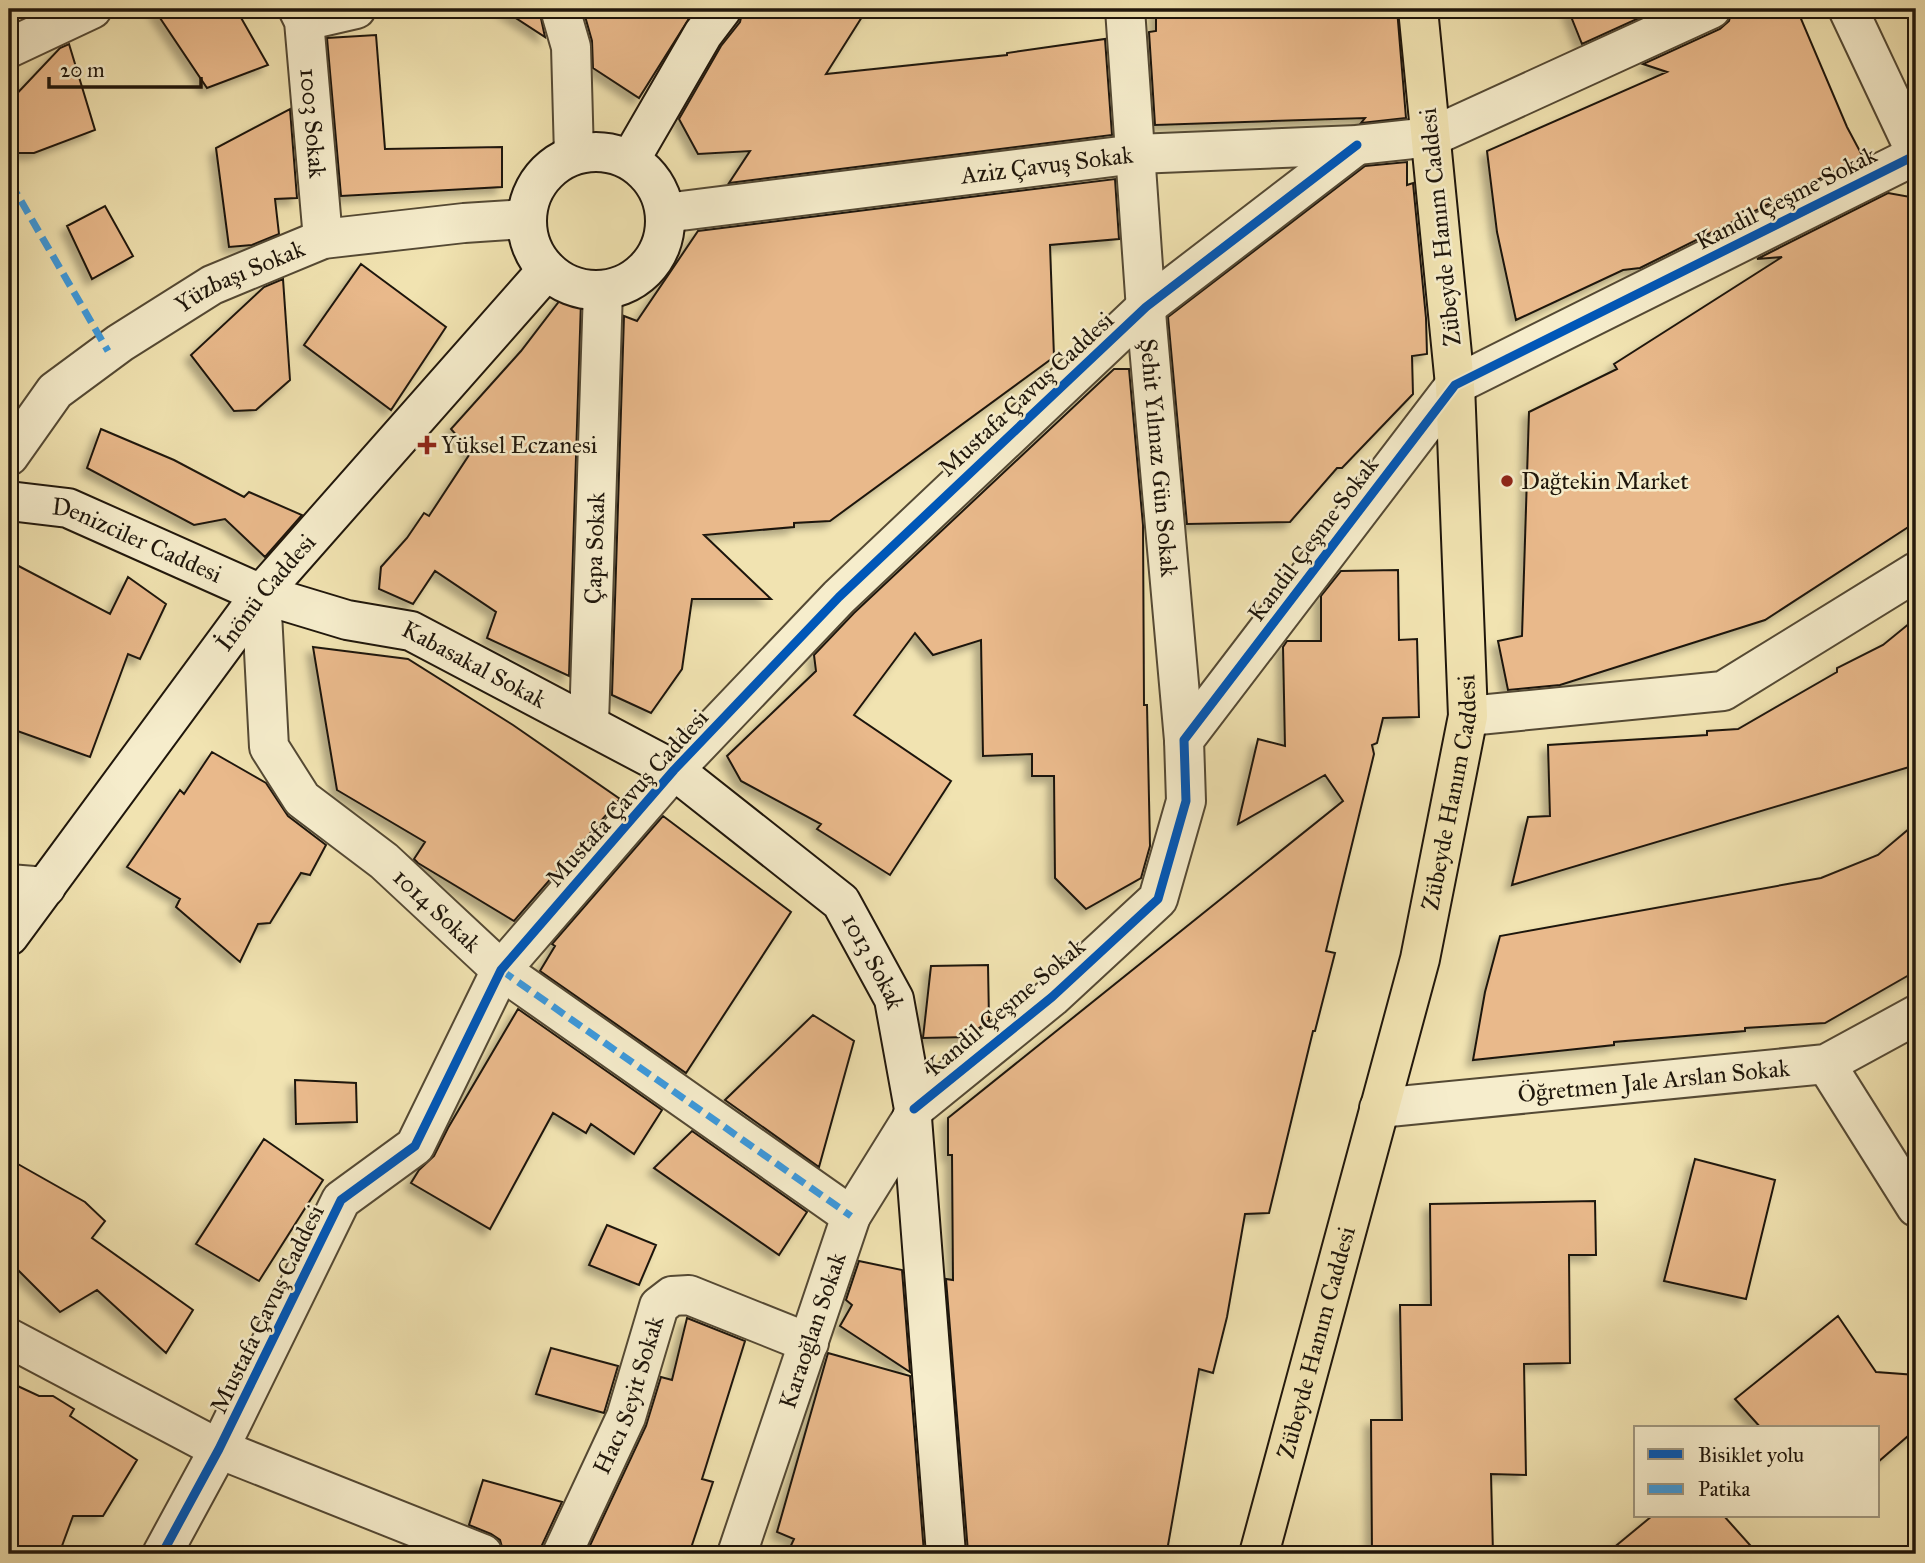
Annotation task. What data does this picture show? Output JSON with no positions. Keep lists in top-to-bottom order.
{
  "streets": {
    "main road": ["Zübeyde Hanım Caddesi"],
    "street": [
      "1003 Sokak",
      "Aziz Çavuş Sokak",
      "Kandil Çeşme Sokak",
      "Yüzbaşı Sokak",
      "Mustafa Çavuş Caddesi",
      "Şehit Yılmaz Gün Sokak",
      "Denizciler Caddesi",
      "Çapa Sokak",
      "İnönü Caddesi",
      "Kabasakal Sokak",
      "1014 Sokak",
      "1013 Sokak",
      "Öğretmen Jale Arslan Sokak",
      "Karaoğlan Sokak",
      "Hacı Seyit Sokak"
    ]
  },
  "crossings": [
    ["1003 Sokak", "Yüzbaşı Sokak"],
    ["Aziz Çavuş Sokak", "Zübeyde Hanım Caddesi"],
    ["Aziz Çavuş Sokak", "Yüzbaşı Sokak"],
    ["Aziz Çavuş Sokak", "Mustafa Çavuş Caddesi"],
    ["Aziz Çavuş Sokak", "Şehit Yılmaz Gün Sokak"],
    ["Aziz Çavuş Sokak", "Çapa Sokak"],
    ["Aziz Çavuş Sokak", "İnönü Caddesi"],
    ["Kandil Çeşme Sokak", "Zübeyde Hanım Caddesi"],
    ["Kandil Çeşme Sokak", "Şehit Yılmaz Gün Sokak"],
    ["Kandil Çeşme Sokak", "1013 Sokak"],
    ["Kandil Çeşme Sokak", "Karaoğlan Sokak"],
    ["Zübeyde Hanım Caddesi", "Öğretmen Jale Arslan Sokak"],
    ["Yüzbaşı Sokak", "Çapa Sokak"],
    ["Yüzbaşı Sokak", "İnönü Caddesi"],
    ["Mustafa Çavuş Caddesi", "Şehit Yılmaz Gün Sokak"],
    ["Mustafa Çavuş Caddesi", "Kabasakal Sokak"],
    ["Mustafa Çavuş Caddesi", "1014 Sokak"],
    ["Mustafa Çavuş Caddesi", "1013 Sokak"],
    ["Denizciler Caddesi", "İnönü Caddesi"],
    ["Denizciler Caddesi", "Kabasakal Sokak"],
    ["Denizciler Caddesi", "1014 Sokak"],
    ["Çapa Sokak", "İnönü Caddesi"],
    ["Çapa Sokak", "Kabasakal Sokak"],
    ["İnönü Caddesi", "Kabasakal Sokak"],
    ["İnönü Caddesi", "1014 Sokak"],
    ["Kabasakal Sokak", "1014 Sokak"],
    ["Kabasakal Sokak", "1013 Sokak"],
    ["1014 Sokak", "Karaoğlan Sokak"],
    ["1013 Sokak", "Karaoğlan Sokak"],
    ["Karaoğlan Sokak", "Hacı Seyit Sokak"]
  ],
  "places": {
    "health": ["Yüksel Eczanesi"],
    "other": ["Dağtekin Market"]
  },
  "legend": ["Bisiklet yolu", "Patika"],
  "scale_bar": "20 m"
}
